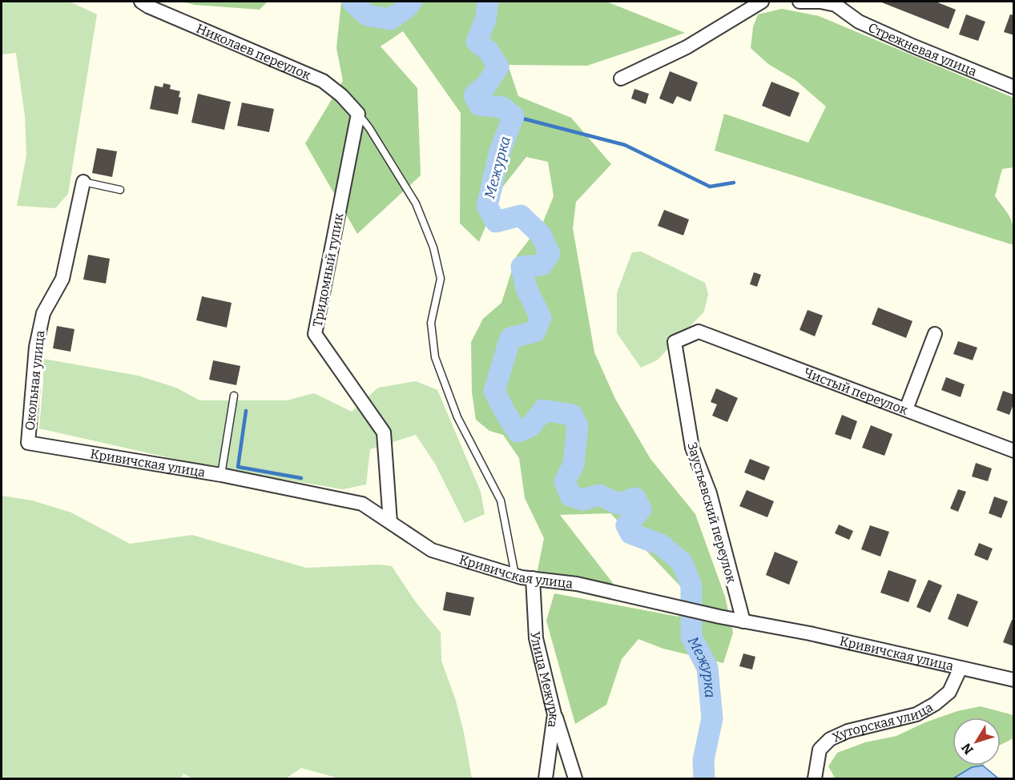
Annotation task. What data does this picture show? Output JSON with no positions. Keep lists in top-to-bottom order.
{
  "streets": {
    "street": [
      "Стрежневая улица",
      "Николаев переулок",
      "Тридомный тупик",
      "Окольная улица",
      "Чистый переулок",
      "Кривичская улица",
      "Заустьевский переулок",
      "Улица Межурка",
      "Хуторская улица"
    ]
  },
  "crossings": [
    ["Николаев переулок", "Тридомный тупик"],
    ["Тридомный тупик", "Кривичская улица"],
    ["Окольная улица", "Кривичская улица"],
    ["Чистый переулок", "Заустьевский переулок"],
    ["Кривичская улица", "Заустьевский переулок"],
    ["Кривичская улица", "Улица Межурка"],
    ["Кривичская улица", "Хуторская улица"]
  ],
  "water": ["Межурка"],
  "north": "bottom left"
}
